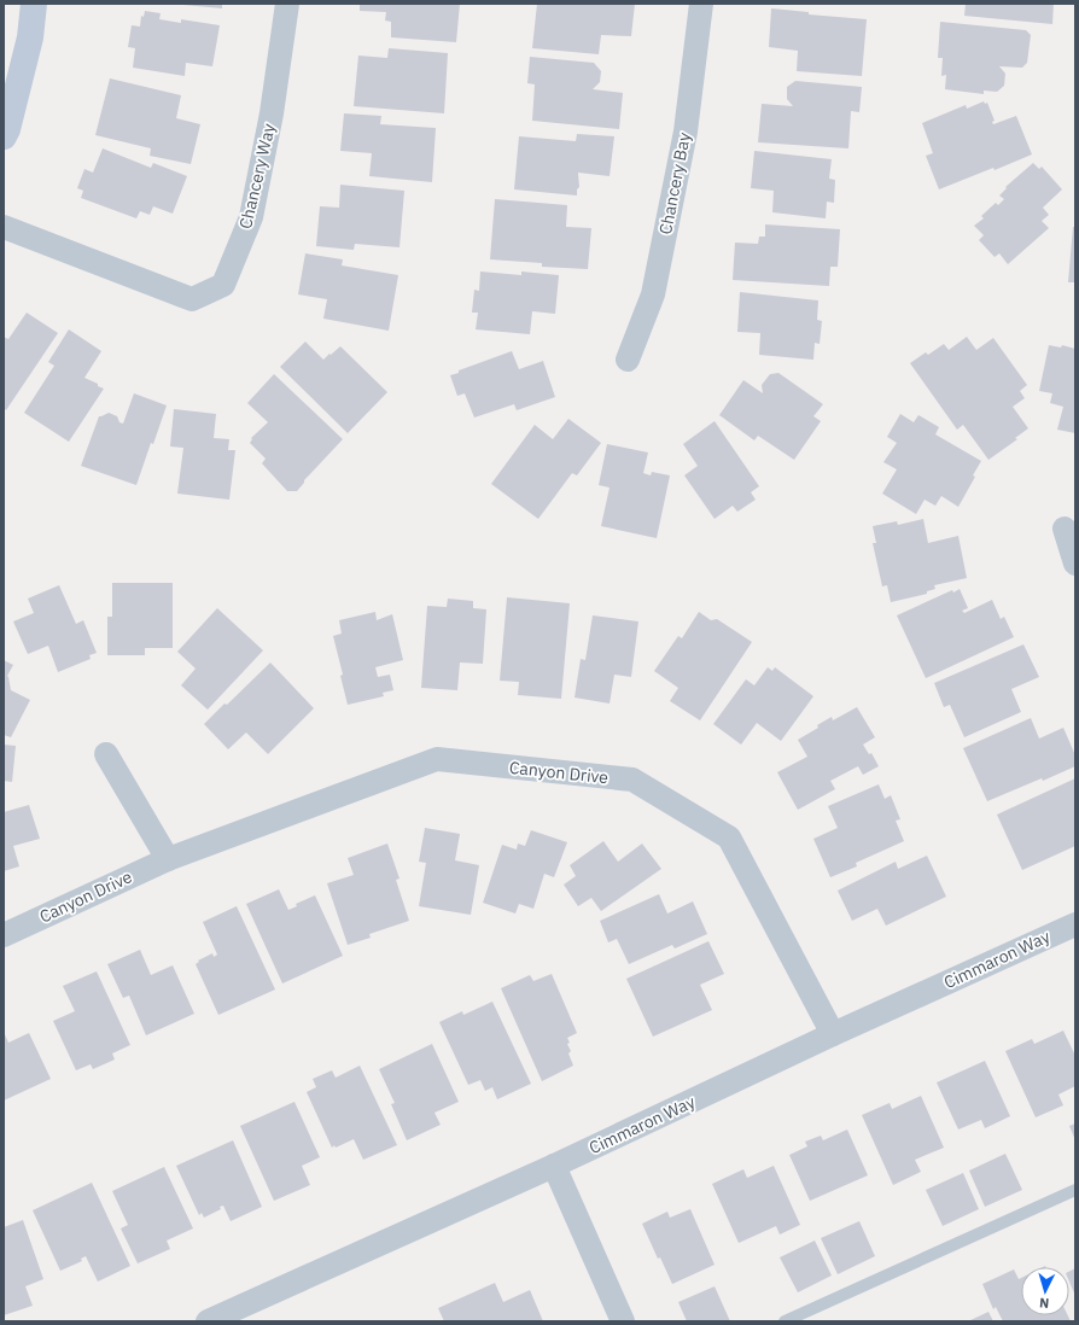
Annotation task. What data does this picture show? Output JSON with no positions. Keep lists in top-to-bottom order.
{
  "streets": {
    "street": [
      "Chancery Way",
      "Chancery Bay",
      "Canyon Drive",
      "Cimmaron Way"
    ]
  },
  "crossings": [
    ["Canyon Drive", "Cimmaron Way"]
  ],
  "north": "bottom"
}
